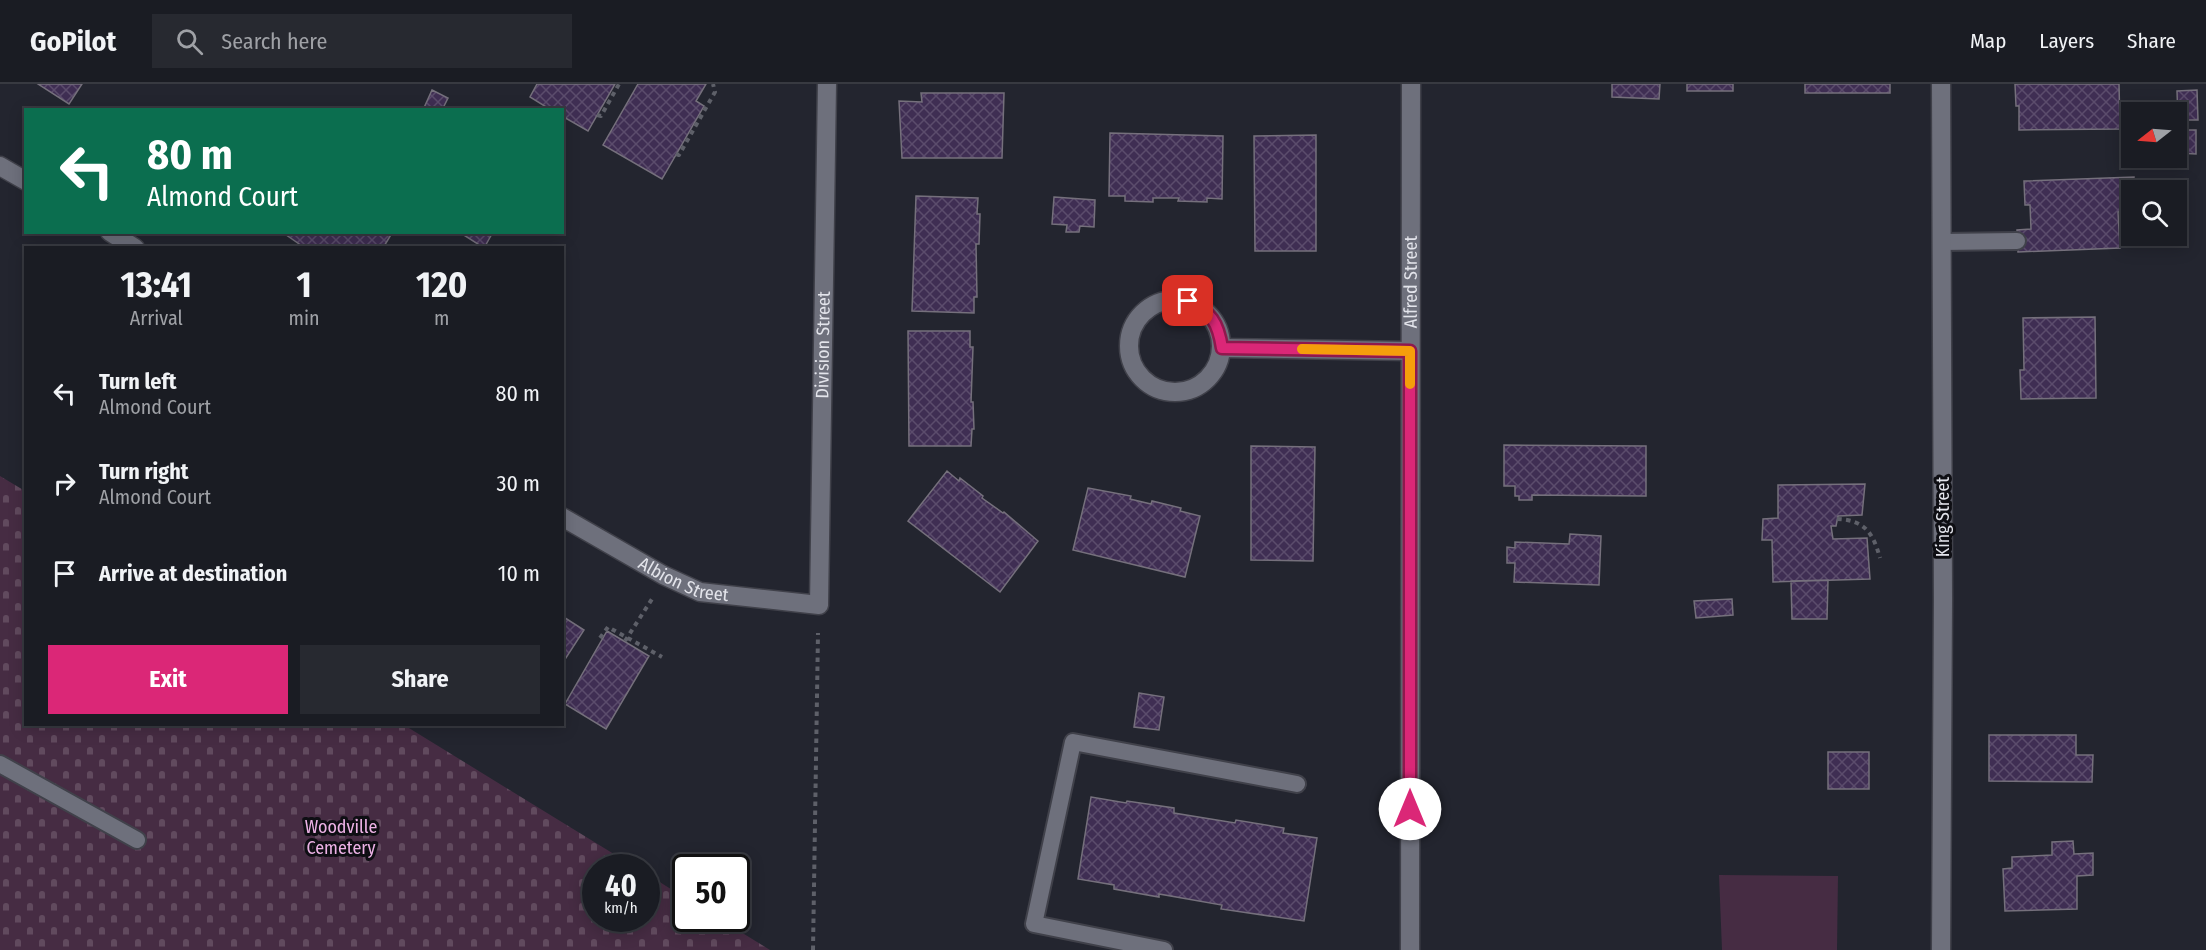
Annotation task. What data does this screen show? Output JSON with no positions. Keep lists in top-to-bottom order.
{
  "streets": {
    "street": [
      "Alfred Street",
      "Division Street",
      "King Street",
      "Albion Street"
    ]
  },
  "crossings": [
    ["Division Street", "Albion Street"]
  ],
  "parks": ["Woodville Cemetery"],
  "north": "left",
  "page": {
    "header": "GoPilot",
    "search": "Search here",
    "nav": ["Map", "Layers", "Share"],
    "turn": ["80 m", "Almond Court"],
    "eta": [
      "13:41",
      "Arrival",
      "1",
      "min",
      "120",
      "m"
    ],
    "list": [
      {
        "name": "Turn left",
        "note": "Almond Court",
        "value": "80 m"
      },
      {
        "name": "Turn right",
        "note": "Almond Court",
        "value": "30 m"
      },
      {
        "name": "Arrive at destination",
        "value": "10 m"
      }
    ],
    "buttons": ["Exit", "Share"],
    "speed": "40 km/h",
    "limit": "50"
  }
}
